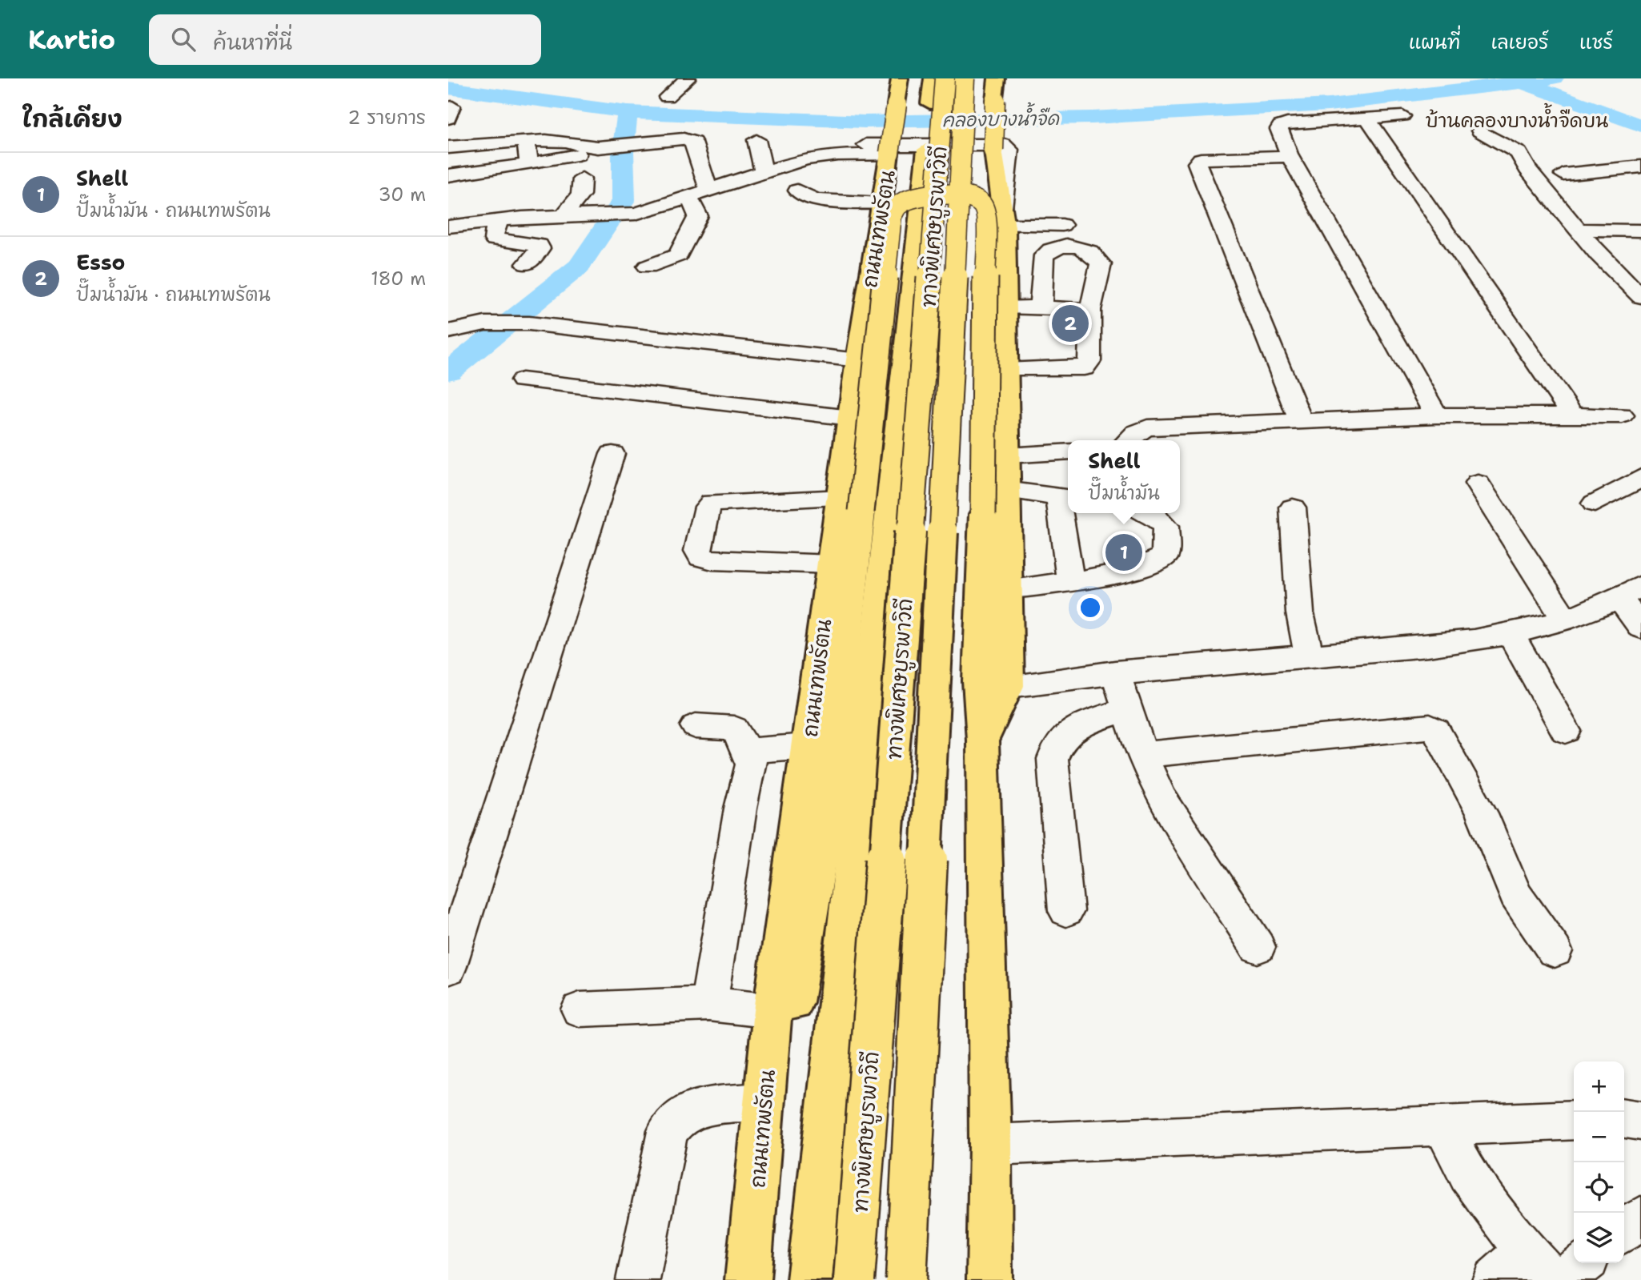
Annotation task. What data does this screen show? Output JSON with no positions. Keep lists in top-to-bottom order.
{
  "streets": {
    "main road": ["ทางพิเศษบูรพาวิถี", "ถนนเทพรัตน"]
  },
  "crossings": [
    ["ทางพิเศษบูรพาวิถี", "ถนนเทพรัตน"]
  ],
  "districts": ["บ้านคลองบางน้ำจืดบน"],
  "water": ["คลองบางน้ำจืด"],
  "page": {
    "header": "Kartio",
    "search": "ค้นหาที่นี่",
    "nav": ["แผนที่", "เลเยอร์", "แชร์"],
    "heading": ["ใกล้เคียง", "2 รายการ"],
    "list": [
      {
        "mark": "1",
        "name": "Shell",
        "note": "ปั๊มน้ำมัน · ถนนเทพรัตน",
        "value": "30 m"
      },
      {
        "mark": "2",
        "name": "Esso",
        "note": "ปั๊มน้ำมัน · ถนนเทพรัตน",
        "value": "180 m"
      }
    ],
    "pins": ["2", "1"],
    "popup": ["Shell", "ปั๊มน้ำมัน"],
    "map_buttons": ["+", "−"]
  }
}
